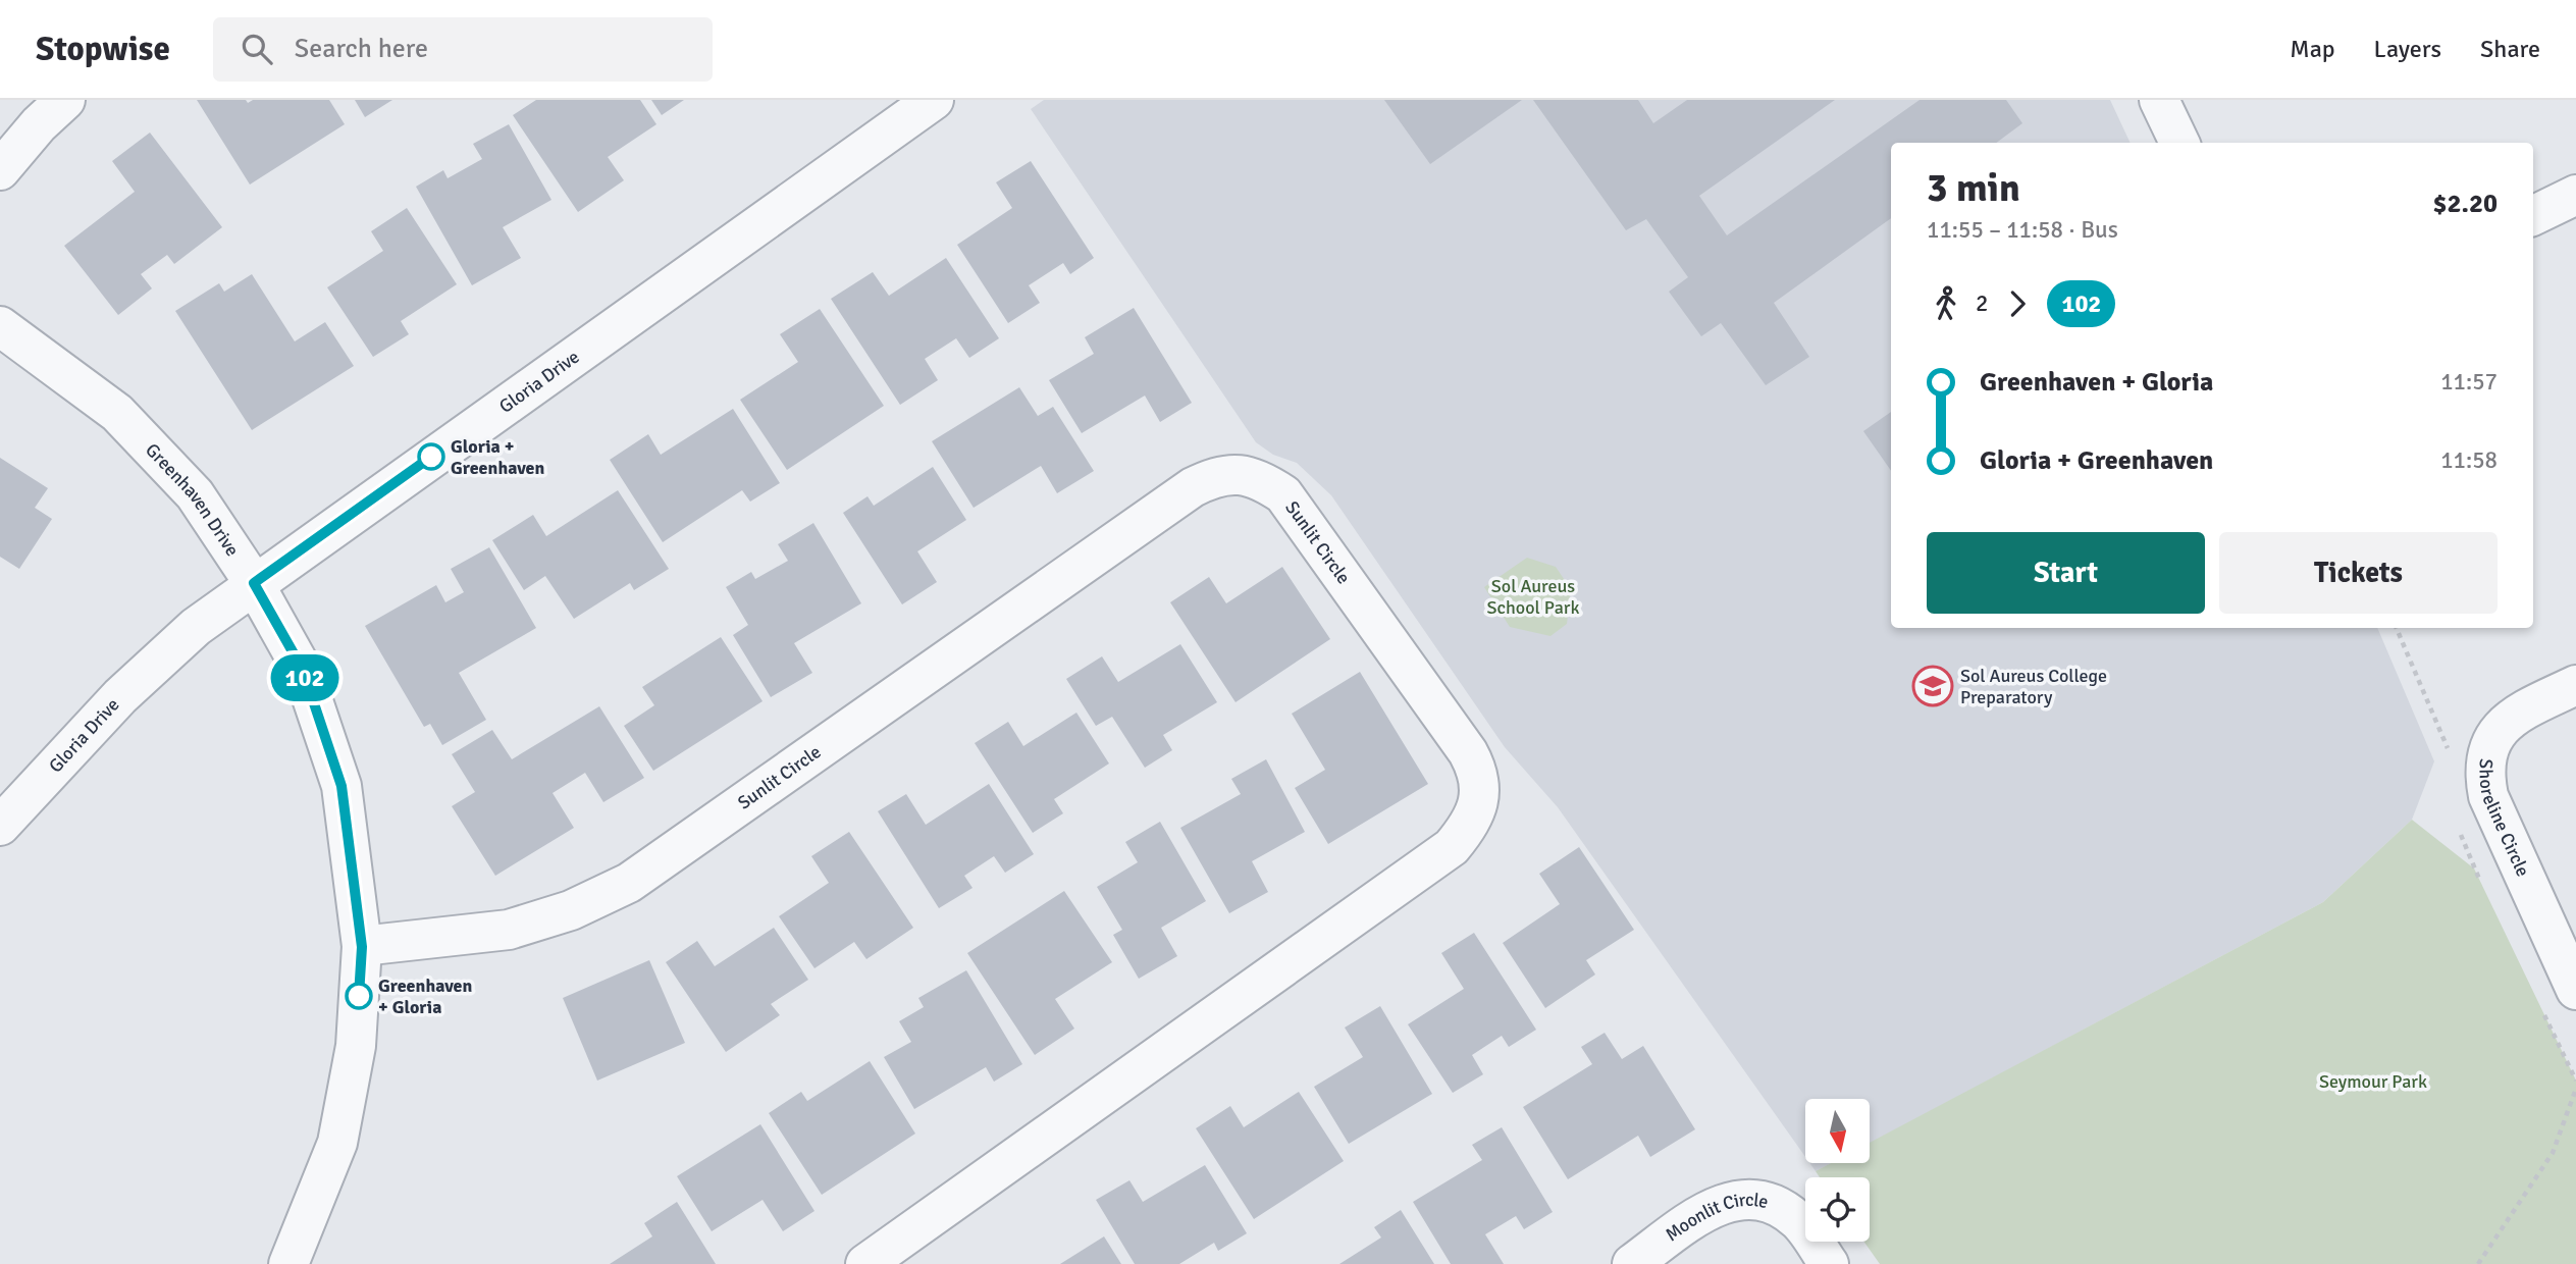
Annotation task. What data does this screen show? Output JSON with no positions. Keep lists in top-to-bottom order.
{
  "streets": {
    "street": [
      "Gloria Drive",
      "Greenhaven Drive",
      "Sunlit Circle",
      "Shoreline Circle",
      "Moonlit Circle"
    ]
  },
  "crossings": [
    ["Gloria Drive", "Greenhaven Drive"],
    ["Greenhaven Drive", "Sunlit Circle"]
  ],
  "parks": ["Sol Aureus School Park", "Seymour Park"],
  "places": {
    "other": ["Gloria + Greenhaven", "Greenhaven + Gloria"],
    "school or university": ["Sol Aureus College Preparatory"]
  },
  "lines": ["bus line 102"],
  "north": "bottom",
  "page": {
    "header": "Stopwise",
    "search": "Search here",
    "nav": ["Map", "Layers", "Share"],
    "on_map": "102",
    "heading": ["3 min", "11:55 – 11:58 · Bus", "$2.20"],
    "legs": ["2", "102"],
    "list": [
      {
        "name": "Greenhaven + Gloria",
        "value": "11:57"
      },
      {
        "name": "Gloria + Greenhaven",
        "value": "11:58"
      }
    ],
    "buttons": ["Start", "Tickets"]
  }
}
